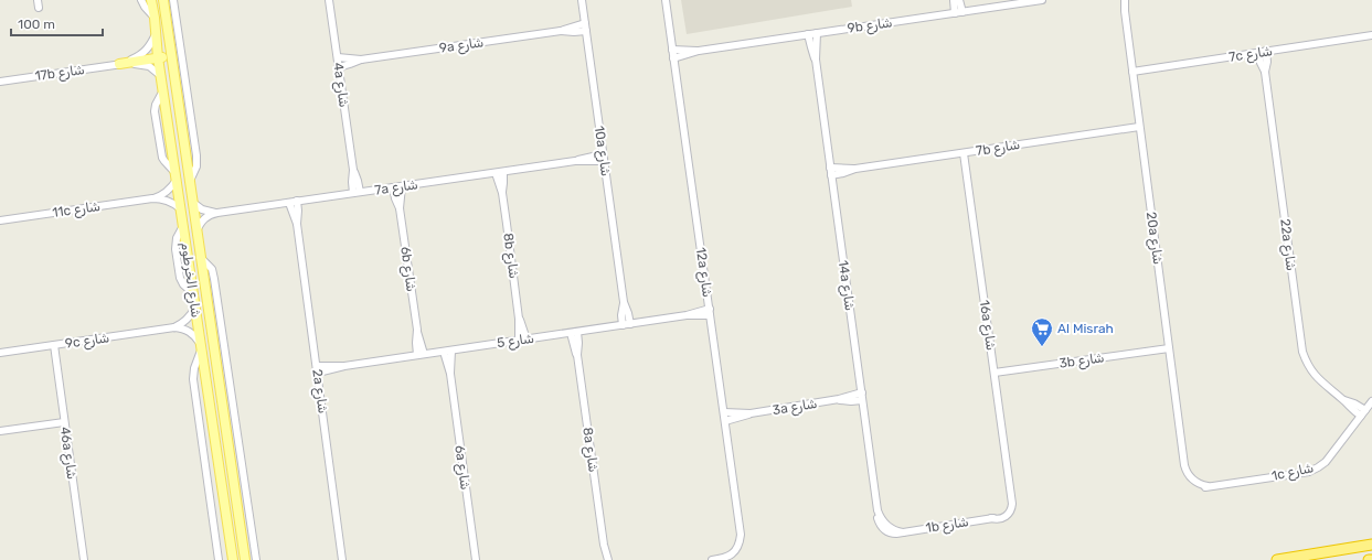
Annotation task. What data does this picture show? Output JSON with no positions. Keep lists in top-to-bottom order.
{
  "streets": {
    "main road": ["شارع الخرطوم"],
    "street": [
      "9b شارع",
      "9a شارع",
      "7c شارع",
      "17b شارع",
      "4a شارع",
      "7b شارع",
      "10a شارع",
      "7a شارع",
      "11c شارع",
      "20a شارع",
      "22a شارع",
      "8b شارع",
      "6b شارع",
      "12a شارع",
      "14a شارع",
      "16a شارع",
      "9c شارع",
      "شارع 5",
      "3b شارع",
      "2a شارع",
      "3a شارع",
      "8a شارع",
      "46a شارع",
      "6a شارع",
      "1c شارع",
      "1b شارع"
    ]
  },
  "crossings": [
    ["9b شارع", "12a شارع"],
    ["9b شارع", "14a شارع"],
    ["9a شارع", "4a شارع"],
    ["9a شارع", "10a شارع"],
    ["7c شارع", "20a شارع"],
    ["7c شارع", "22a شارع"],
    ["17b شارع", "شارع الخرطوم"],
    ["4a شارع", "7a شارع"],
    ["7b شارع", "20a شارع"],
    ["7b شارع", "14a شارع"],
    ["7b شارع", "16a شارع"],
    ["10a شارع", "7a شارع"],
    ["10a شارع", "شارع 5"],
    ["7a شارع", "8b شارع"],
    ["7a شارع", "6b شارع"],
    ["7a شارع", "شارع الخرطوم"],
    ["7a شارع", "2a شارع"],
    ["11c شارع", "شارع الخرطوم"],
    ["20a شارع", "3b شارع"],
    ["20a شارع", "1c شارع"],
    ["22a شارع", "1c شارع"],
    ["8b شارع", "شارع 5"],
    ["6b شارع", "شارع 5"],
    ["12a شارع", "شارع 5"],
    ["12a شارع", "3a شارع"],
    ["14a شارع", "3a شارع"],
    ["14a شارع", "1b شارع"],
    ["16a شارع", "3b شارع"],
    ["16a شارع", "1b شارع"],
    ["9c شارع", "46a شارع"],
    ["شارع 5", "2a شارع"],
    ["شارع 5", "8a شارع"],
    ["شارع 5", "6a شارع"]
  ],
  "places": {
    "supermarket": ["Al Misrah"]
  },
  "scale_bar": "100 m"
}
